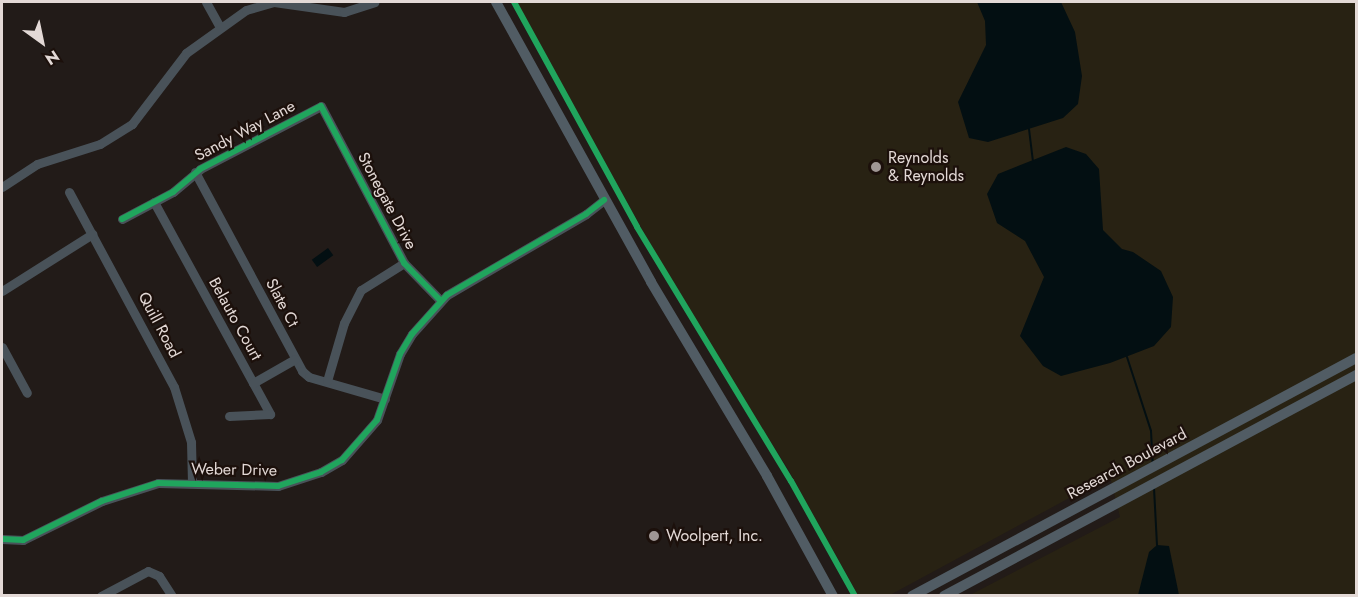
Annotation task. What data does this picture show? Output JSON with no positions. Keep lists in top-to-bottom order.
{
  "streets": {
    "main road": ["Research Boulevard"],
    "street": [
      "Sandy Way Lane",
      "Stonegate Drive",
      "Slate Ct",
      "Belauto Court",
      "Quill Road",
      "Weber Drive"
    ]
  },
  "crossings": [
    ["Sandy Way Lane", "Stonegate Drive"],
    ["Sandy Way Lane", "Slate Ct"],
    ["Sandy Way Lane", "Belauto Court"],
    ["Stonegate Drive", "Weber Drive"],
    ["Slate Ct", "Weber Drive"],
    ["Quill Road", "Weber Drive"]
  ],
  "places": ["Reynolds & Reynolds", "Woolpert, Inc."],
  "north": "bottom right"
}
